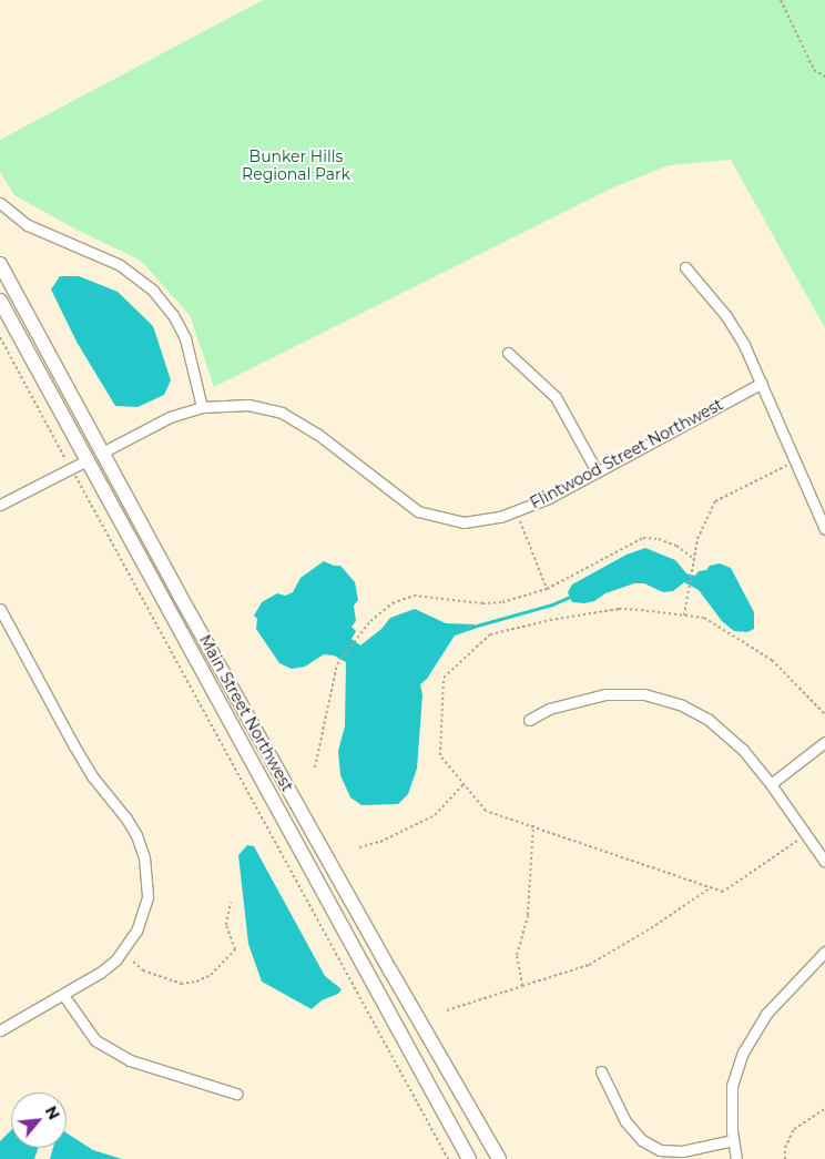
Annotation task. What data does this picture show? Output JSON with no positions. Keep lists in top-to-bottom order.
{
  "streets": {
    "main road": ["Main Street Northwest"],
    "street": ["Flintwood Street Northwest"]
  },
  "crossings": [
    ["Flintwood Street Northwest", "Main Street Northwest"]
  ],
  "parks": ["Bunker Hills Regional Park"],
  "north": "top right"
}
